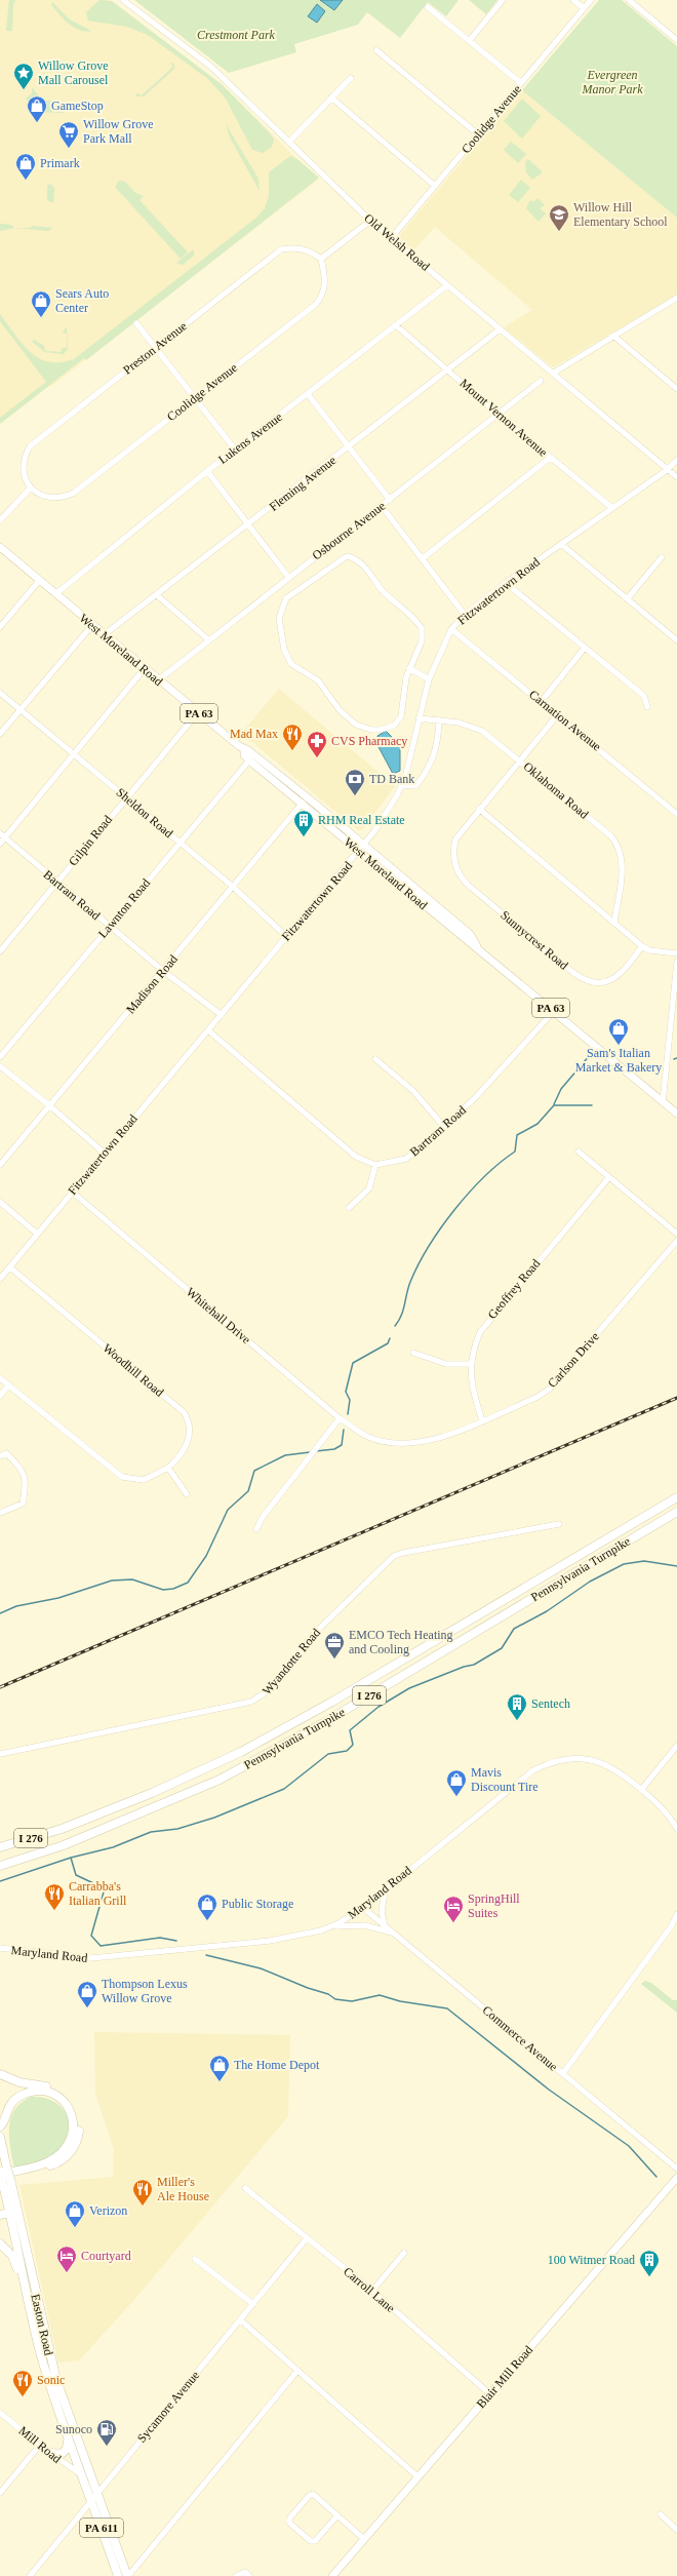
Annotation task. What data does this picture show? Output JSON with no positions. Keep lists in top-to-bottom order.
{
  "streets": {
    "highway": [
      "Pennsylvania Turnpike",
      "I 276",
      "Easton Road",
      "PA 611"
    ],
    "main road": ["West Moreland Road", "PA 63", "Blair Mill Road"],
    "street": [
      "Coolidge Avenue",
      "Old Welsh Road",
      "Preston Avenue",
      "Mount Vernon Avenue",
      "Lukens Avenue",
      "Fleming Avenue",
      "Osbourne Avenue",
      "Fitzwatertown Road",
      "Carnation Avenue",
      "Oklahoma Road",
      "Sheldon Road",
      "Gilpin Road",
      "Bartram Road",
      "Lawnton Road",
      "Sunnycrest Road",
      "Madison Road",
      "Geoffrey Road",
      "Whitehall Drive",
      "Carlson Drive",
      "Woodhill Road",
      "Wyandotte Road",
      "Maryland Road",
      "Commerce Avenue",
      "Carroll Lane",
      "Sycamore Avenue",
      "Mill Road"
    ]
  },
  "crossings": [
    ["Coolidge Avenue", "Old Welsh Road"],
    ["Coolidge Avenue", "Preston Avenue"],
    ["Old Welsh Road", "Lukens Avenue"],
    ["Old Welsh Road", "Fleming Avenue"],
    ["Old Welsh Road", "Fitzwatertown Road"],
    ["Mount Vernon Avenue", "Lukens Avenue"],
    ["Mount Vernon Avenue", "Fleming Avenue"],
    ["Mount Vernon Avenue", "Osbourne Avenue"],
    ["Mount Vernon Avenue", "Fitzwatertown Road"],
    ["Lukens Avenue", "West Moreland Road"],
    ["Fleming Avenue", "West Moreland Road"],
    ["Osbourne Avenue", "West Moreland Road"],
    ["Fitzwatertown Road", "West Moreland Road"],
    ["Fitzwatertown Road", "Carnation Avenue"],
    ["Fitzwatertown Road", "Oklahoma Road"],
    ["Fitzwatertown Road", "Sheldon Road"],
    ["Fitzwatertown Road", "Bartram Road"],
    ["Fitzwatertown Road", "Whitehall Drive"],
    ["Fitzwatertown Road", "Woodhill Road"],
    ["West Moreland Road", "PA 63"],
    ["West Moreland Road", "Gilpin Road"],
    ["West Moreland Road", "Bartram Road"],
    ["West Moreland Road", "Lawnton Road"],
    ["West Moreland Road", "Madison Road"],
    ["Carnation Avenue", "Sunnycrest Road"],
    ["Oklahoma Road", "Sunnycrest Road"],
    ["Sheldon Road", "Gilpin Road"],
    ["Sheldon Road", "Lawnton Road"],
    ["Sheldon Road", "Madison Road"],
    ["Gilpin Road", "Bartram Road"],
    ["Bartram Road", "Lawnton Road"],
    ["Bartram Road", "Madison Road"],
    ["Geoffrey Road", "Carlson Drive"],
    ["Whitehall Drive", "Carlson Drive"],
    ["Maryland Road", "Commerce Avenue"],
    ["Carroll Lane", "Blair Mill Road"],
    ["Carroll Lane", "Sycamore Avenue"],
    ["Easton Road", "Sycamore Avenue"],
    ["Easton Road", "Mill Road"]
  ],
  "parks": ["Crestmont Park", "Evergreen Manor Park"],
  "places": {
    "place": ["Willow Grove Mall Carousel"],
    "shop": [
      "GameStop",
      "Primark",
      "Sears Auto Center",
      "Sam's Italian Market & Bakery",
      "Mavis Discount Tire",
      "Public Storage",
      "Thompson Lexus Willow Grove",
      "The Home Depot",
      "Verizon"
    ],
    "supermarket": ["Willow Grove Park Mall"],
    "school or university": ["Willow Hill Elementary School"],
    "restaurant": [
      "Mad Max",
      "Carrabba's Italian Grill",
      "Miller's Ale House",
      "Sonic"
    ],
    "pharmacy": ["CVS Pharmacy"],
    "bank": ["TD Bank"],
    "building": ["RHM Real Estate", "Sentech", "100 Witmer Road"],
    "office": ["EMCO Tech Heating and Cooling"],
    "hotel": ["SpringHill Suites", "Courtyard"],
    "fuel station": ["Sunoco"]
  }
}
